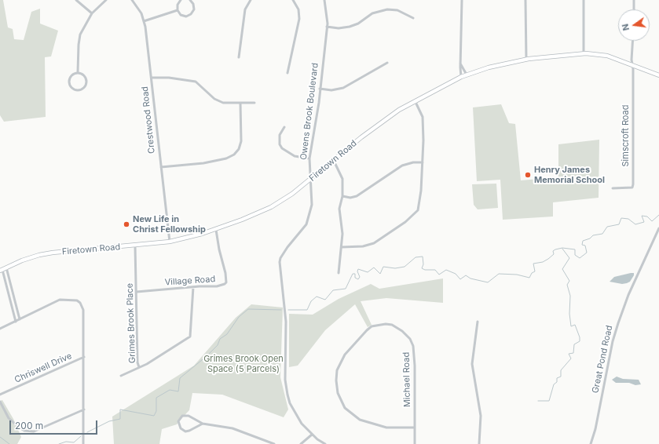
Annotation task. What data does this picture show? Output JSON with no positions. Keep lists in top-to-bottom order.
{
  "streets": {
    "street": [
      "Owens Brook Boulevard",
      "Crestwood Road",
      "Simscroft Road",
      "Firetown Road",
      "Village Road",
      "Grimes Brook Place",
      "Great Pond Road",
      "Chriswell Drive",
      "Michael Road"
    ]
  },
  "crossings": [
    ["Owens Brook Boulevard", "Firetown Road"],
    ["Crestwood Road", "Firetown Road"],
    ["Simscroft Road", "Firetown Road"],
    ["Firetown Road", "Village Road"],
    ["Firetown Road", "Grimes Brook Place"],
    ["Village Road", "Grimes Brook Place"]
  ],
  "parks": ["Grimes Brook Open Space (5 Parcels)"],
  "places": ["Henry James Memorial School", "New Life in Christ Fellowship"],
  "scale_bar": "200 m",
  "north": "left"
}
